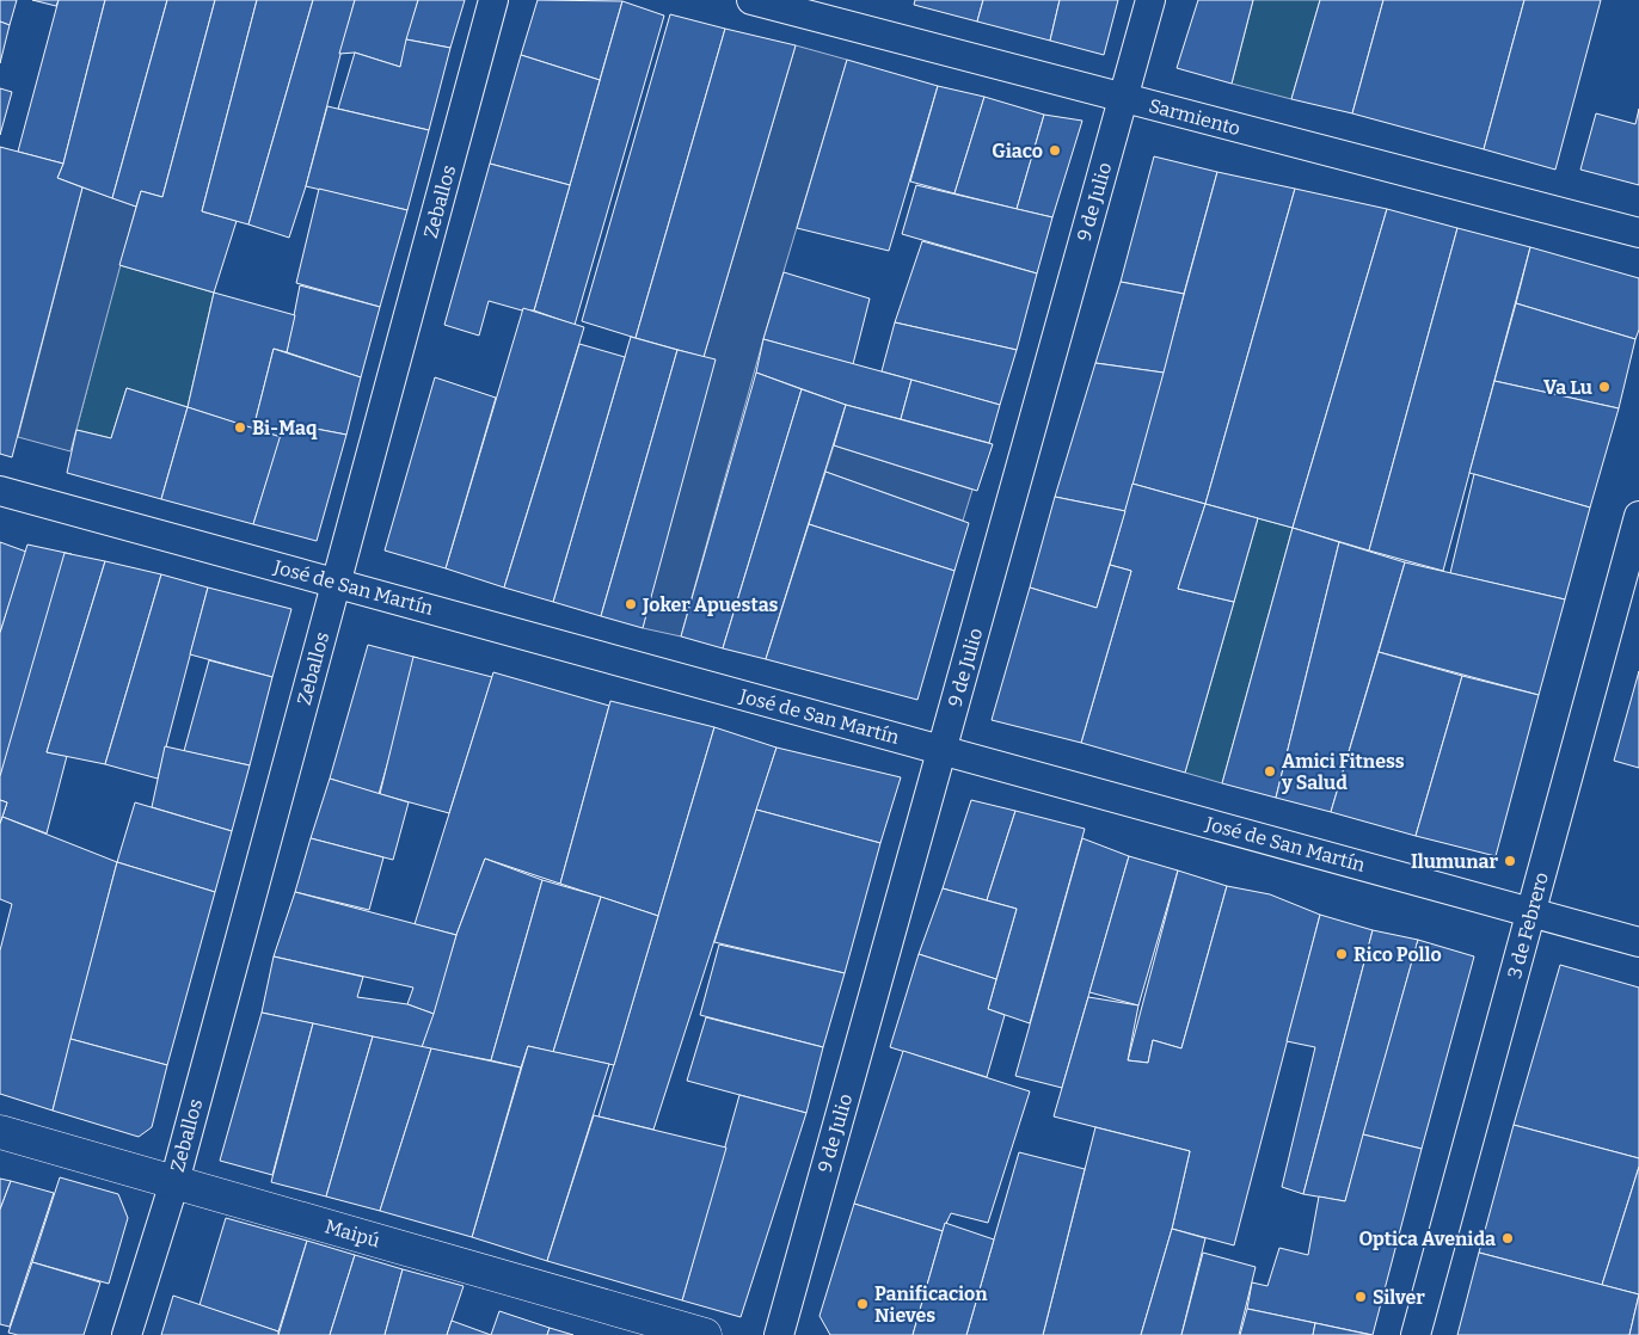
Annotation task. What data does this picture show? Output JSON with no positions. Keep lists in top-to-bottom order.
{
  "streets": {
    "main road": ["Maipú"],
    "street": [
      "Sarmiento",
      "Zeballos",
      "9 de Julio",
      "José de San Martín",
      "3 de Febrero"
    ]
  },
  "crossings": [
    ["Sarmiento", "9 de Julio"],
    ["Zeballos", "José de San Martín"],
    ["Zeballos", "Maipú"],
    ["9 de Julio", "José de San Martín"],
    ["José de San Martín", "3 de Febrero"]
  ],
  "places": [
    "Giaco",
    "Va Lu",
    "Bi-Maq",
    "Joker Apuestas",
    "Amici Fitness y Salud",
    "Ilumunar",
    "Rico Pollo",
    "Optica Avenida",
    "Silver",
    "Panificacion Nieves"
  ]
}
